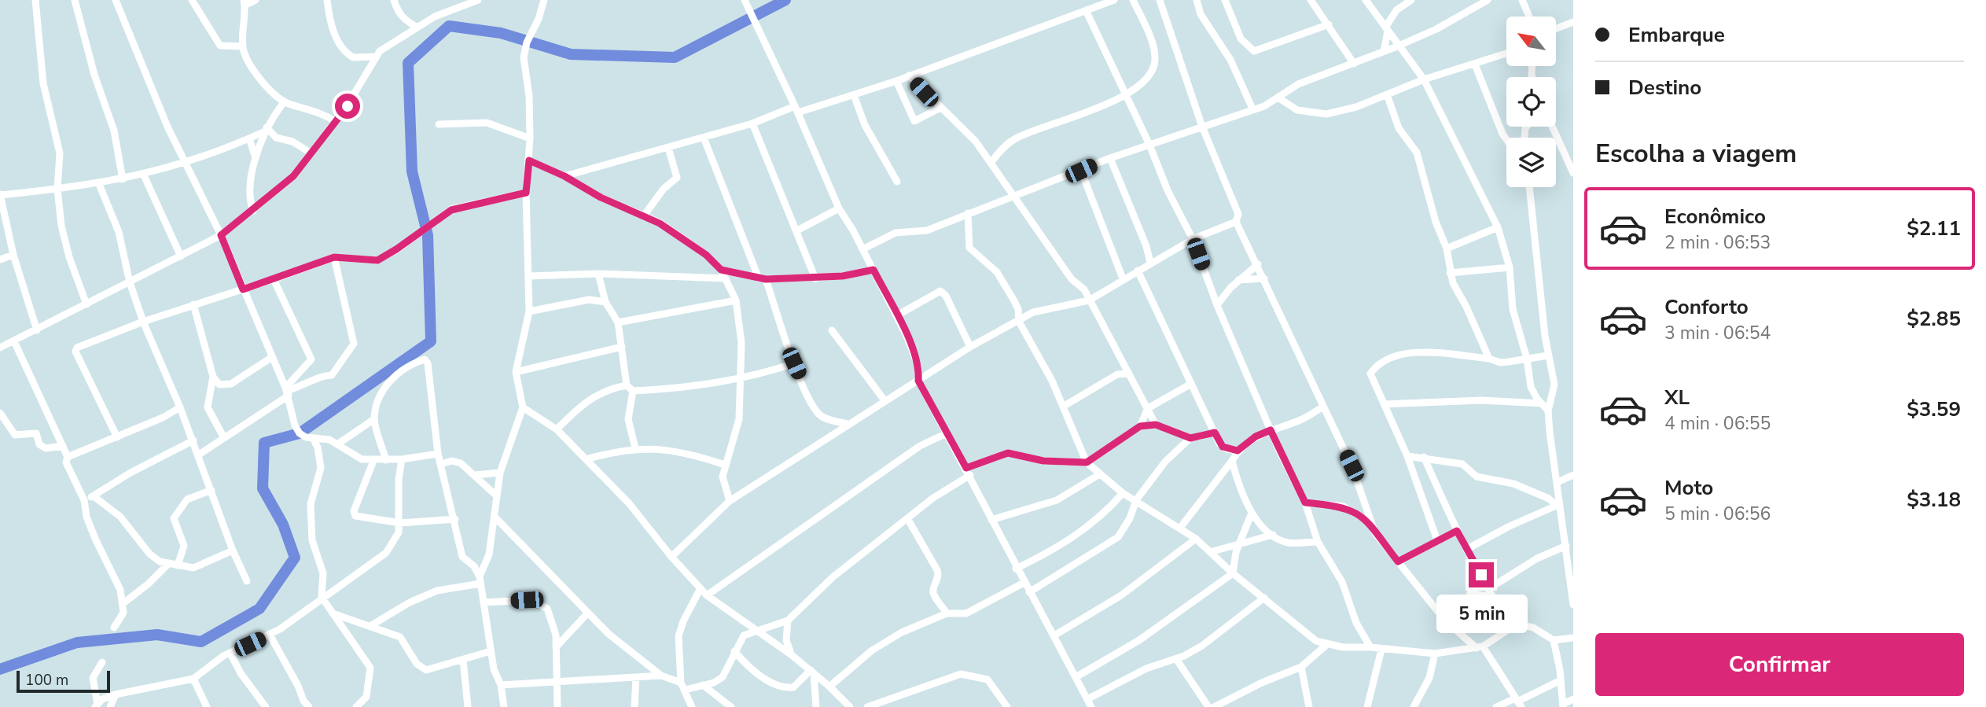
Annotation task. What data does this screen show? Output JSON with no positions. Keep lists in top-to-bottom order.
{
  "scale_bar": "100 m",
  "north": "top left",
  "page": {
    "banner": ["Embarque", "Destino"],
    "heading": "Escolha a viagem",
    "list": [
      {
        "name": "Econômico",
        "note": "2 min · 06:53",
        "value": "$2.11"
      },
      {
        "name": "Conforto",
        "note": "3 min · 06:54",
        "value": "$2.85"
      },
      {
        "name": "XL",
        "note": "4 min · 06:55",
        "value": "$3.59"
      },
      {
        "name": "Moto",
        "note": "5 min · 06:56",
        "value": "$3.18"
      }
    ],
    "bubble": "5 min",
    "buttons": "Confirmar",
    "scale": "100 m"
  }
}
